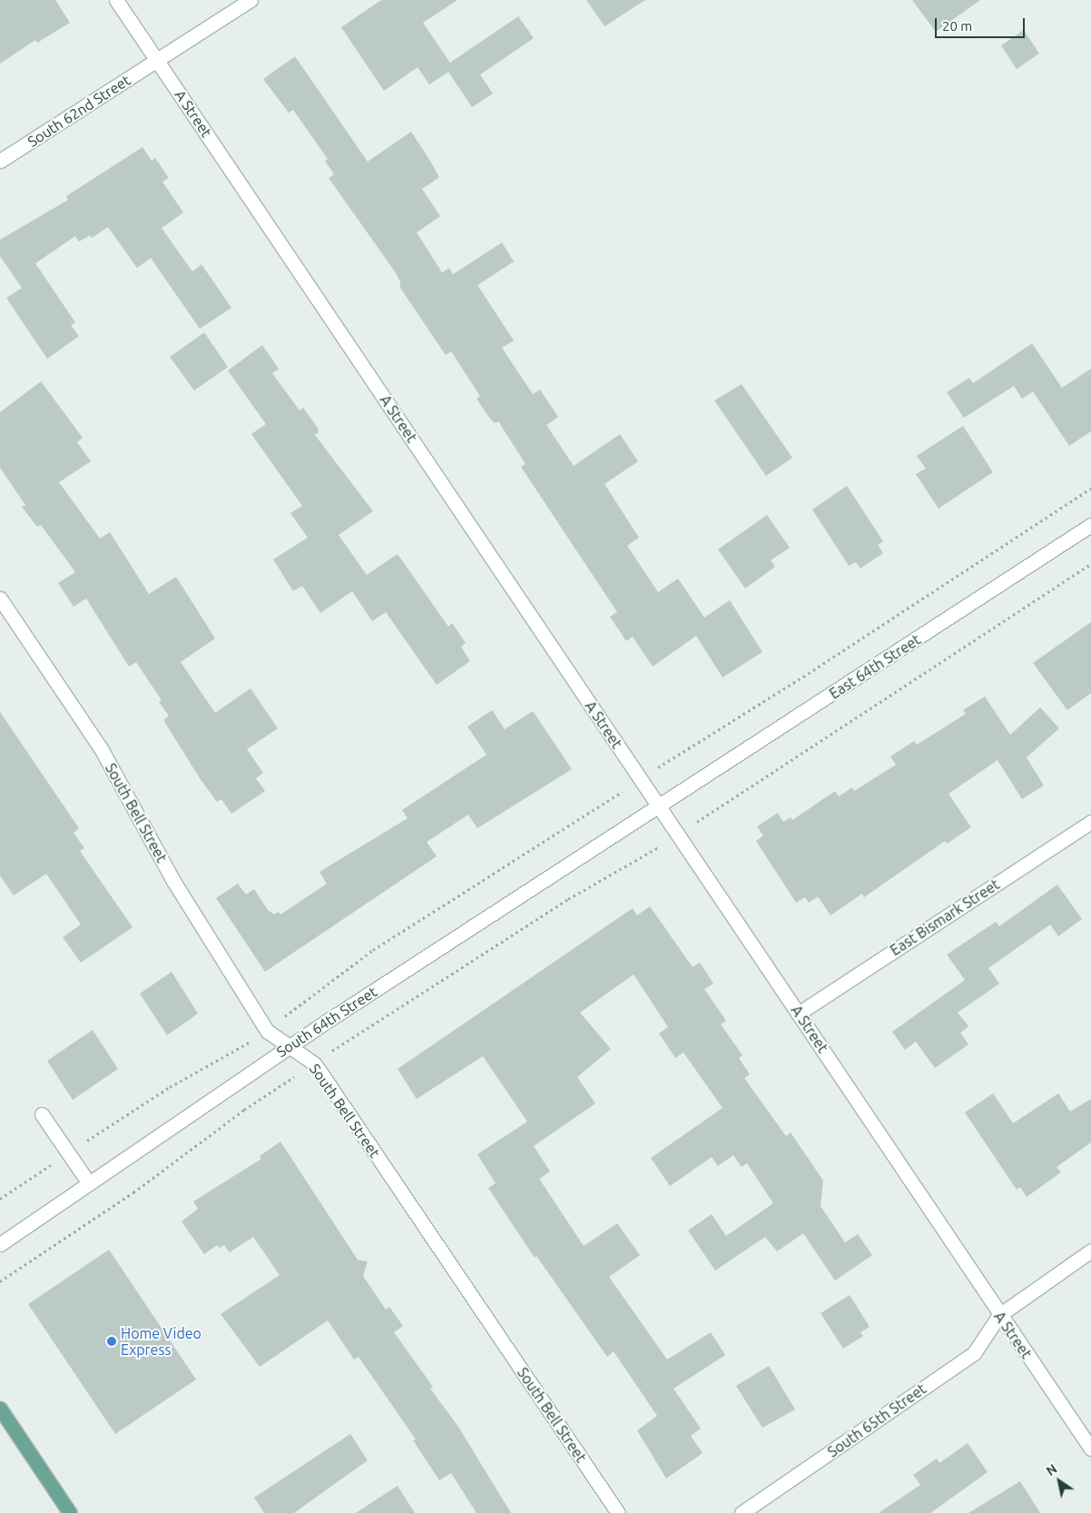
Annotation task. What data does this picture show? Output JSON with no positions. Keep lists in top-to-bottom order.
{
  "streets": {
    "street": [
      "South 62nd Street",
      "A Street",
      "East 64th Street",
      "South Bell Street",
      "East Bismark Street",
      "South 64th Street",
      "South 65th Street"
    ]
  },
  "crossings": [
    ["South 62nd Street", "A Street"],
    ["A Street", "East 64th Street"],
    ["A Street", "East Bismark Street"],
    ["A Street", "South 64th Street"],
    ["A Street", "South 65th Street"],
    ["East 64th Street", "South 64th Street"],
    ["South Bell Street", "South 64th Street"]
  ],
  "places": ["Home Video Express"],
  "scale_bar": "20 m",
  "north": "top left"
}
